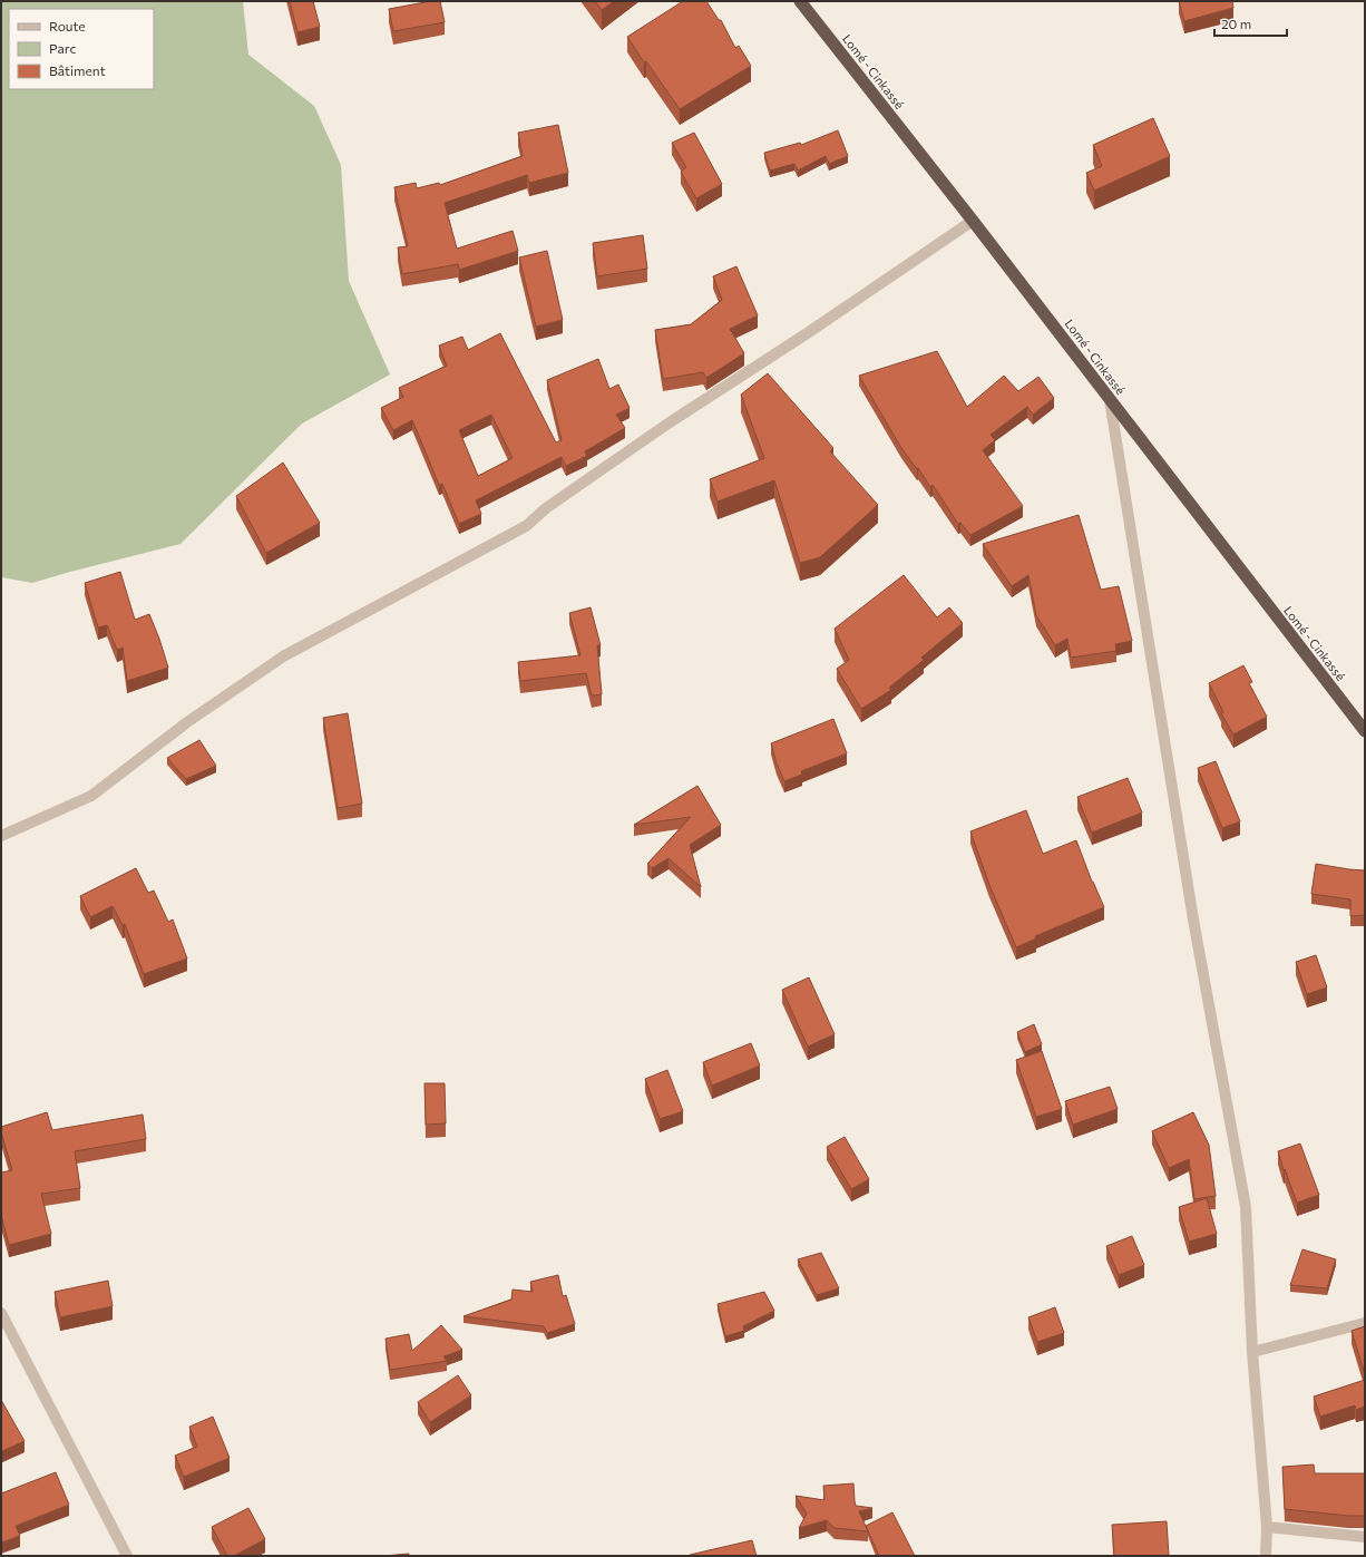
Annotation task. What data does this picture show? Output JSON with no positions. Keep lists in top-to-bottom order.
{
  "streets": {
    "highway": ["Lomé - Cinkassé"]
  },
  "legend": ["Route", "Parc", "Bâtiment"],
  "scale_bar": "20 m"
}
